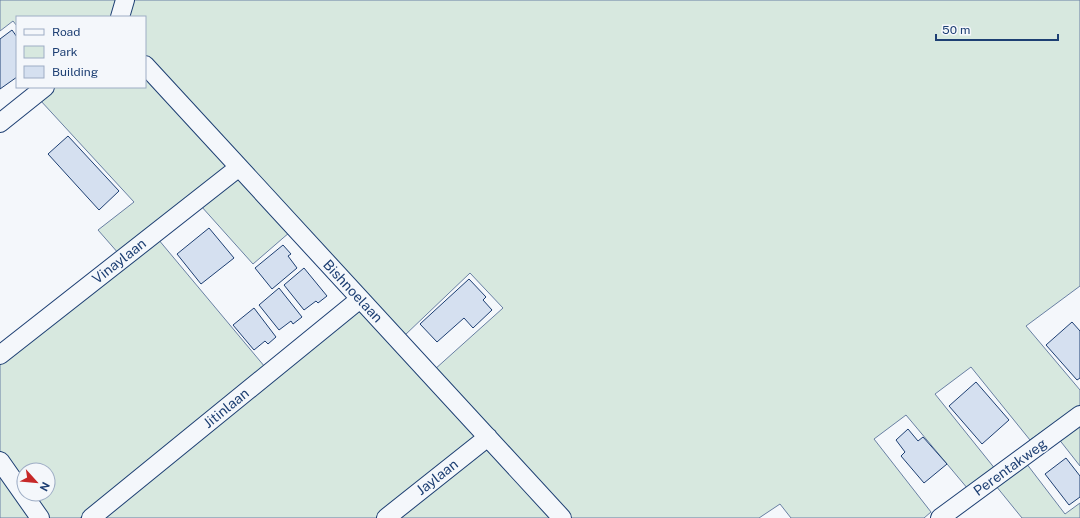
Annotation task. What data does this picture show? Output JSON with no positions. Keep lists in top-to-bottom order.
{
  "streets": {
    "street": [
      "Vinaylaan",
      "Bishnoelaan",
      "Jitinlaan",
      "Perentakweg",
      "Jaylaan"
    ]
  },
  "crossings": [
    ["Vinaylaan", "Bishnoelaan"],
    ["Bishnoelaan", "Jitinlaan"],
    ["Bishnoelaan", "Jaylaan"]
  ],
  "legend": ["Road", "Park", "Building"],
  "scale_bar": "50 m",
  "north": "bottom right"
}
